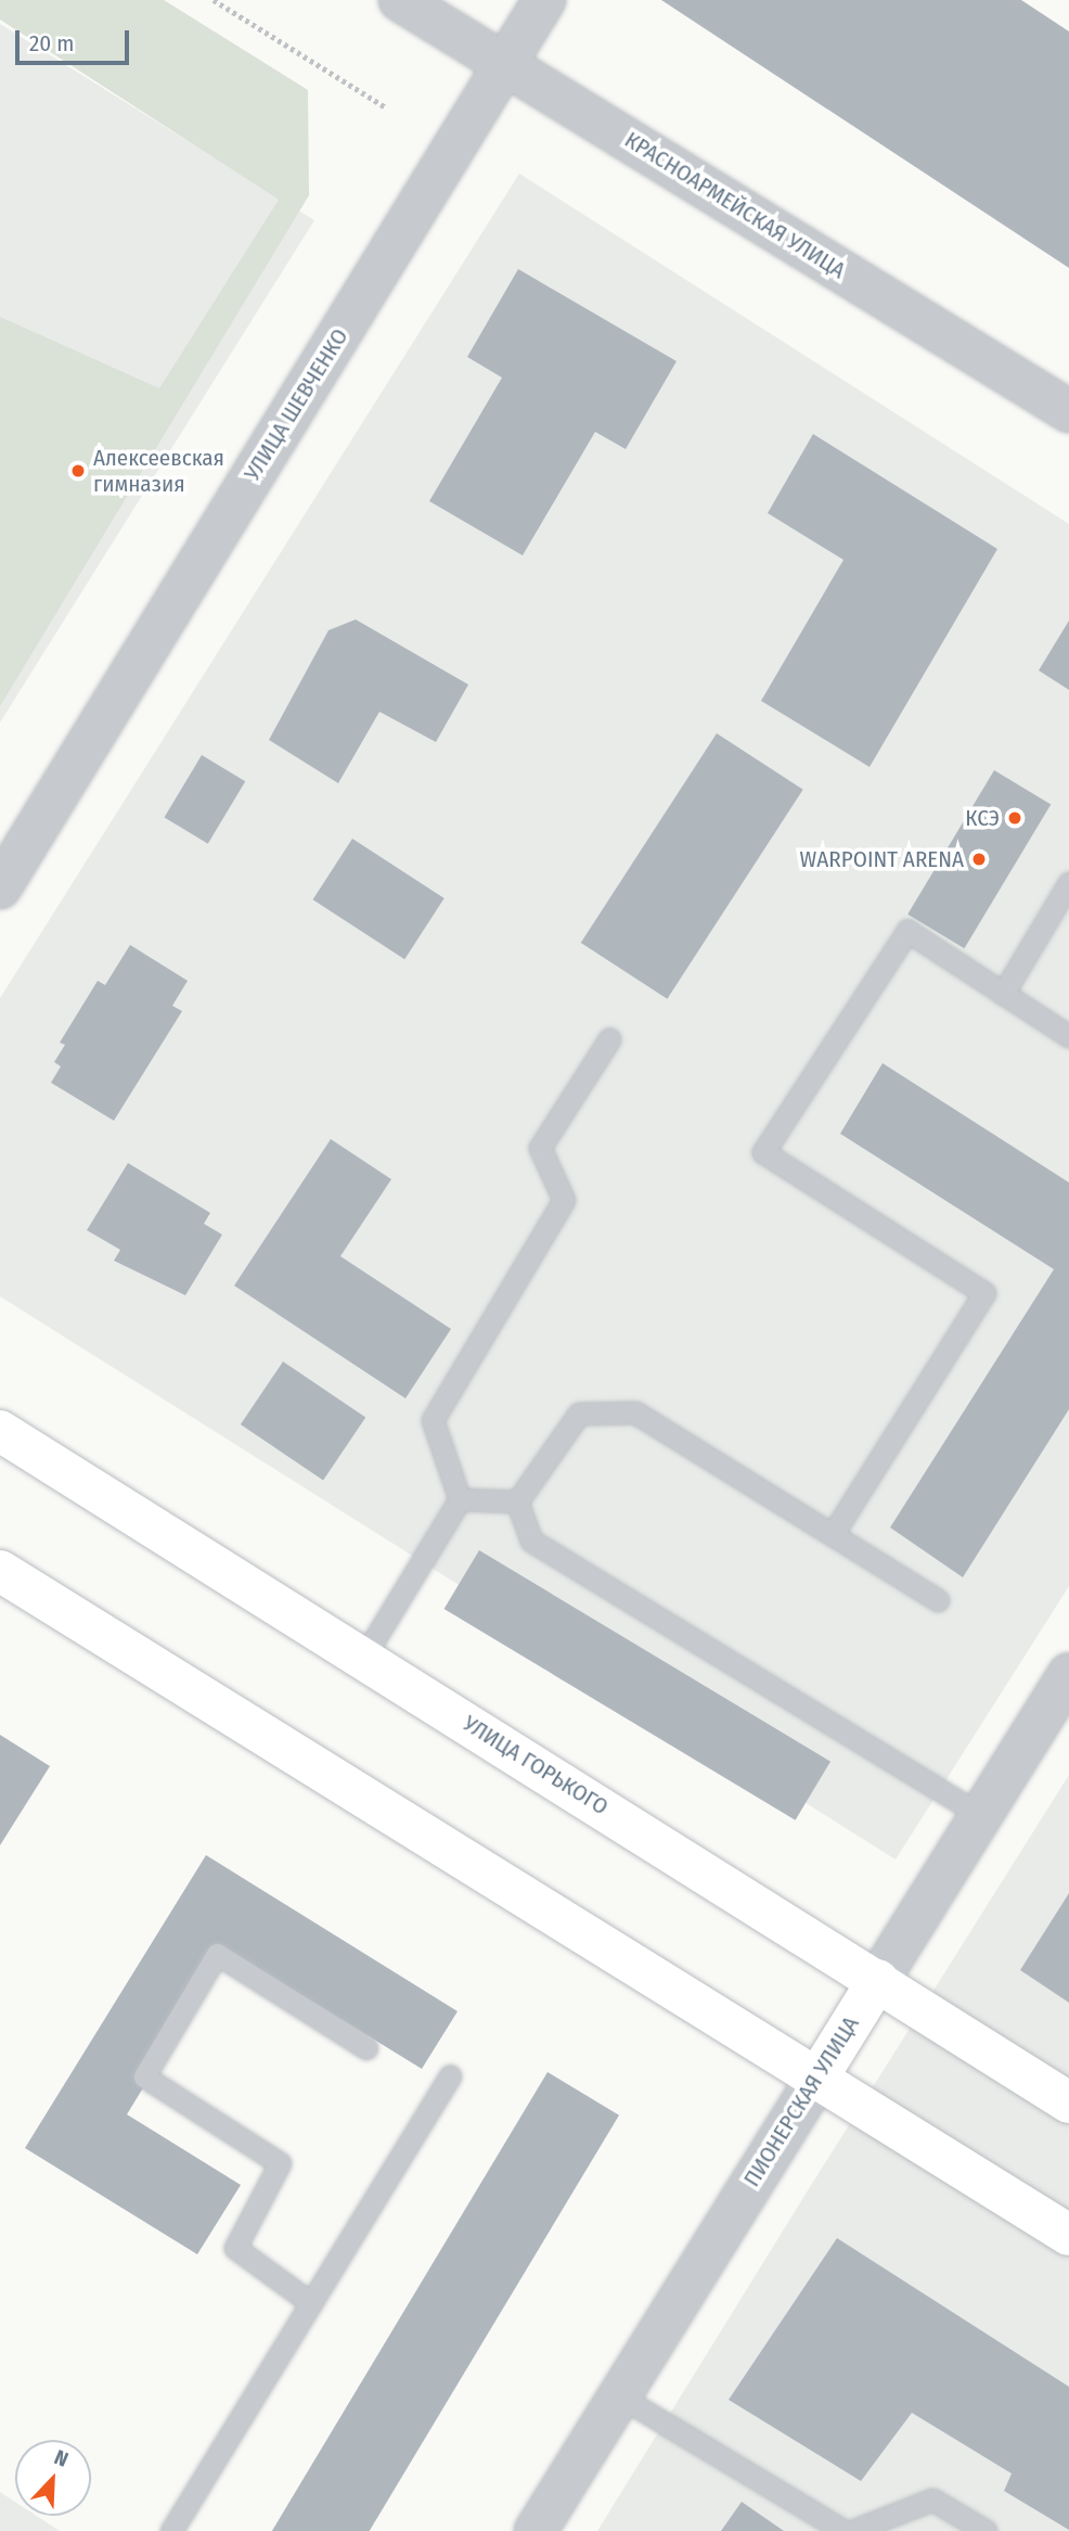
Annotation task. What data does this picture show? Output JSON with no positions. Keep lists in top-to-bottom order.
{
  "streets": {
    "main road": ["УЛИЦА ГОРЬКОГО", "ПИОНЕРСКАЯ УЛИЦА"],
    "street": ["КРАСНОАРМЕЙСКАЯ УЛИЦА", "УЛИЦА ШЕВЧЕНКО"]
  },
  "crossings": [
    ["КРАСНОАРМЕЙСКАЯ УЛИЦА", "УЛИЦА ШЕВЧЕНКО"],
    ["УЛИЦА ГОРЬКОГО", "ПИОНЕРСКАЯ УЛИЦА"]
  ],
  "places": ["Алексеевская гимназия", "КСЭ", "WARPOINT ARENA"],
  "scale_bar": "20 m",
  "north": "top right"
}
